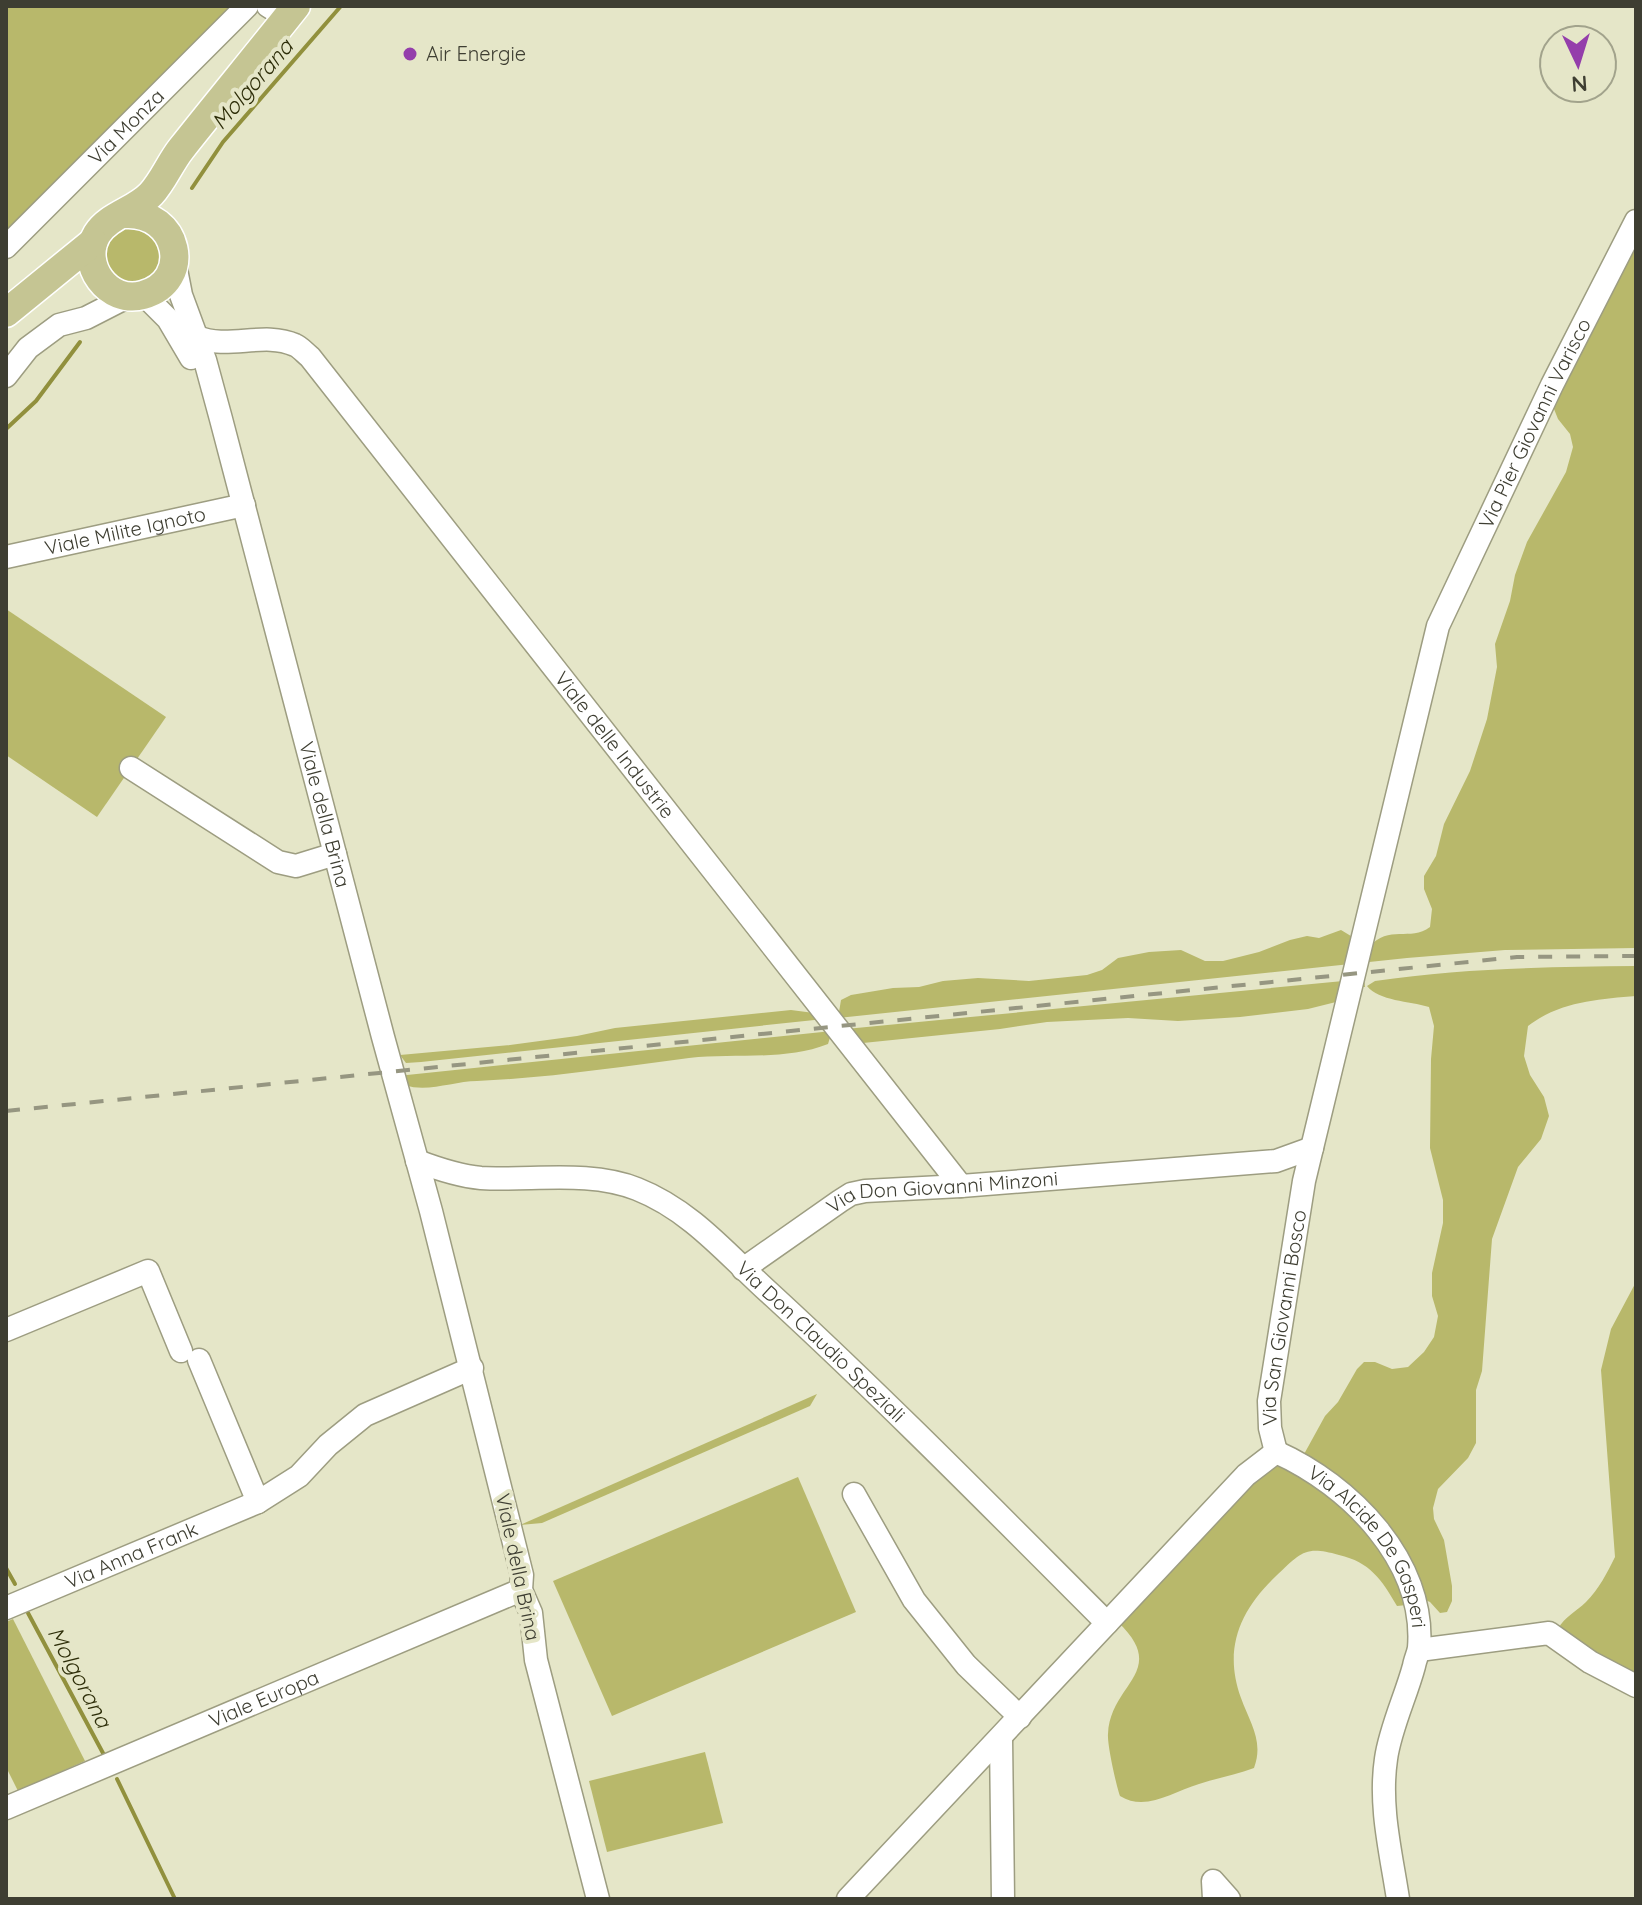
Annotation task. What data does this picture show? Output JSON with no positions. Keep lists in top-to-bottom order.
{
  "streets": {
    "street": [
      "Via Monza",
      "Via Pier Giovanni Varisco",
      "Viale Milite Ignoto",
      "Viale delle Industrie",
      "Viale della Brina",
      "Via Don Giovanni Minzoni",
      "Via San Giovanni Bosco",
      "Via Don Claudio Speziali",
      "Via Alcide De Gasperi",
      "Via Anna Frank",
      "Viale Europa"
    ]
  },
  "crossings": [
    ["Via Pier Giovanni Varisco", "Via San Giovanni Bosco"],
    ["Viale Milite Ignoto", "Viale della Brina"],
    ["Viale delle Industrie", "Viale della Brina"],
    ["Viale delle Industrie", "Via Don Giovanni Minzoni"],
    ["Viale della Brina", "Via Don Claudio Speziali"],
    ["Viale della Brina", "Via Anna Frank"],
    ["Viale della Brina", "Viale Europa"],
    ["Via Don Giovanni Minzoni", "Via San Giovanni Bosco"],
    ["Via Don Giovanni Minzoni", "Via Don Claudio Speziali"],
    ["Via San Giovanni Bosco", "Via Don Claudio Speziali"],
    ["Via San Giovanni Bosco", "Via Alcide De Gasperi"]
  ],
  "water": ["Molgorana"],
  "places": ["Air Energie"],
  "north": "bottom"
}
